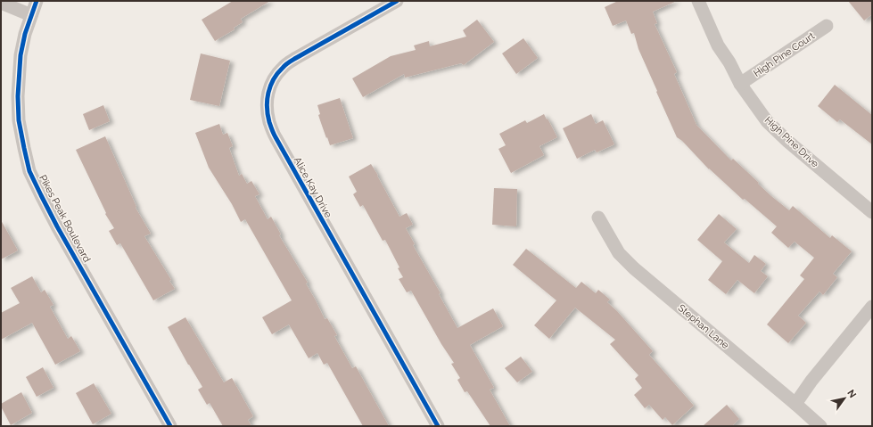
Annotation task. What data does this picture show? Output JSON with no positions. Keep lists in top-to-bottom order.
{
  "streets": {
    "street": [
      "High Pine Court",
      "High Pine Drive",
      "Alice Kay Drive",
      "Pikes Peak Boulevard",
      "Stephan Lane"
    ]
  },
  "crossings": [
    ["High Pine Court", "High Pine Drive"]
  ],
  "north": "top right"
}
